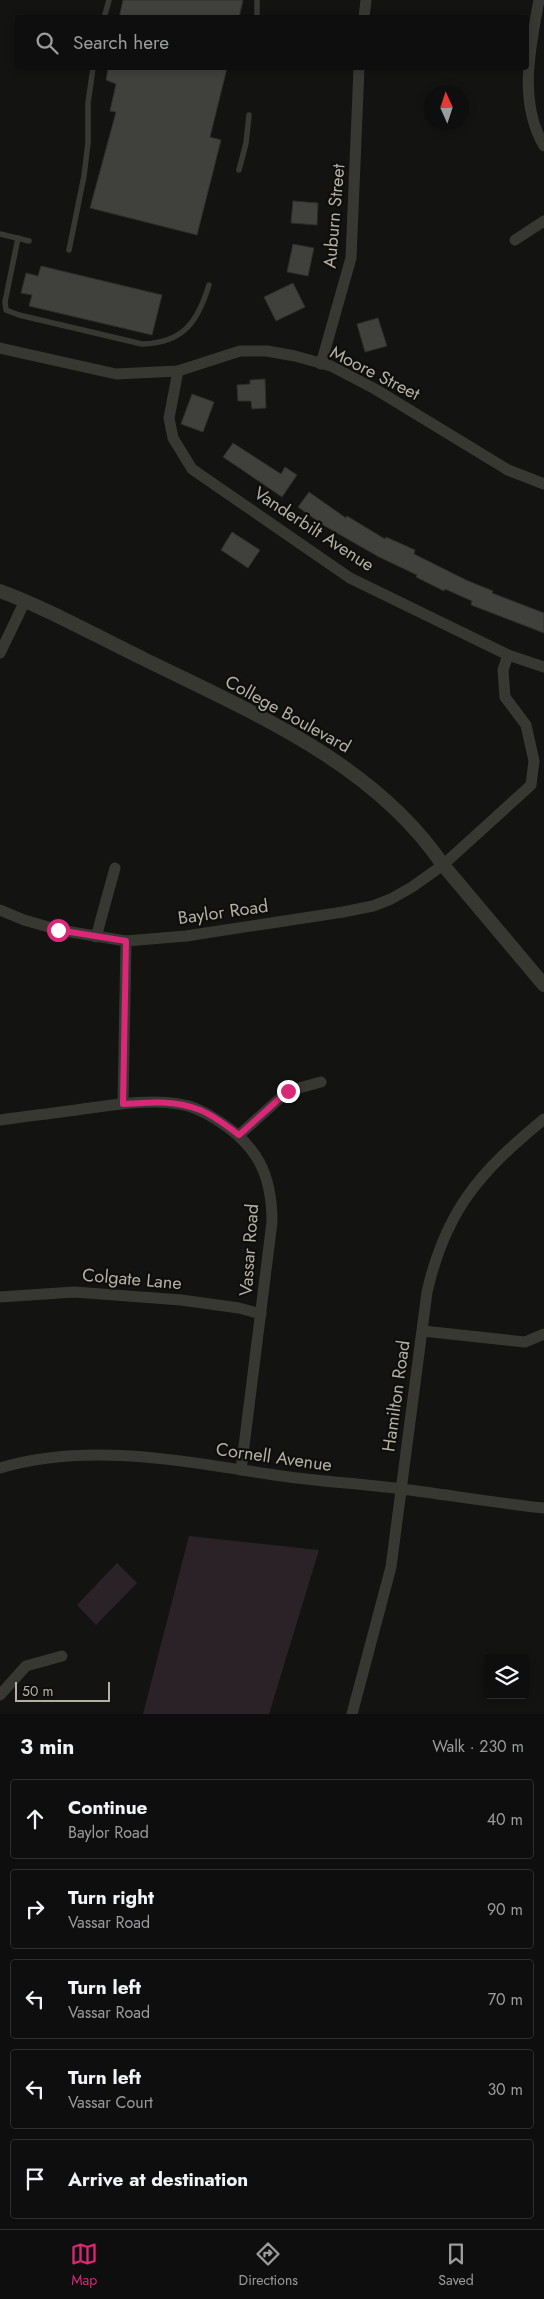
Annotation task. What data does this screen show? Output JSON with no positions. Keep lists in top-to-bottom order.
{
  "streets": {
    "street": [
      "Auburn Street",
      "Moore Street",
      "Vanderbilt Avenue",
      "College Boulevard",
      "Baylor Road",
      "Vassar Road",
      "Colgate Lane",
      "Hamilton Road",
      "Cornell Avenue"
    ]
  },
  "crossings": [
    ["Auburn Street", "Moore Street"],
    ["Moore Street", "Vanderbilt Avenue"],
    ["Vanderbilt Avenue", "Baylor Road"],
    ["College Boulevard", "Baylor Road"],
    ["Vassar Road", "Colgate Lane"],
    ["Vassar Road", "Cornell Avenue"],
    ["Hamilton Road", "Cornell Avenue"]
  ],
  "scale_bar": "50 m",
  "north": "top",
  "page": {
    "search": "Search here",
    "scale": "50 m",
    "heading": ["3 min", "Walk · 230 m"],
    "list": [
      ["Continue", "Baylor Road", "40 m"],
      ["Turn right", "Vassar Road", "90 m"],
      ["Turn left", "Vassar Road", "70 m"],
      ["Turn left", "Vassar Court", "30 m"],
      "Arrive at destination"
    ],
    "nav": ["Map", "Directions", "Saved"]
  }
}
